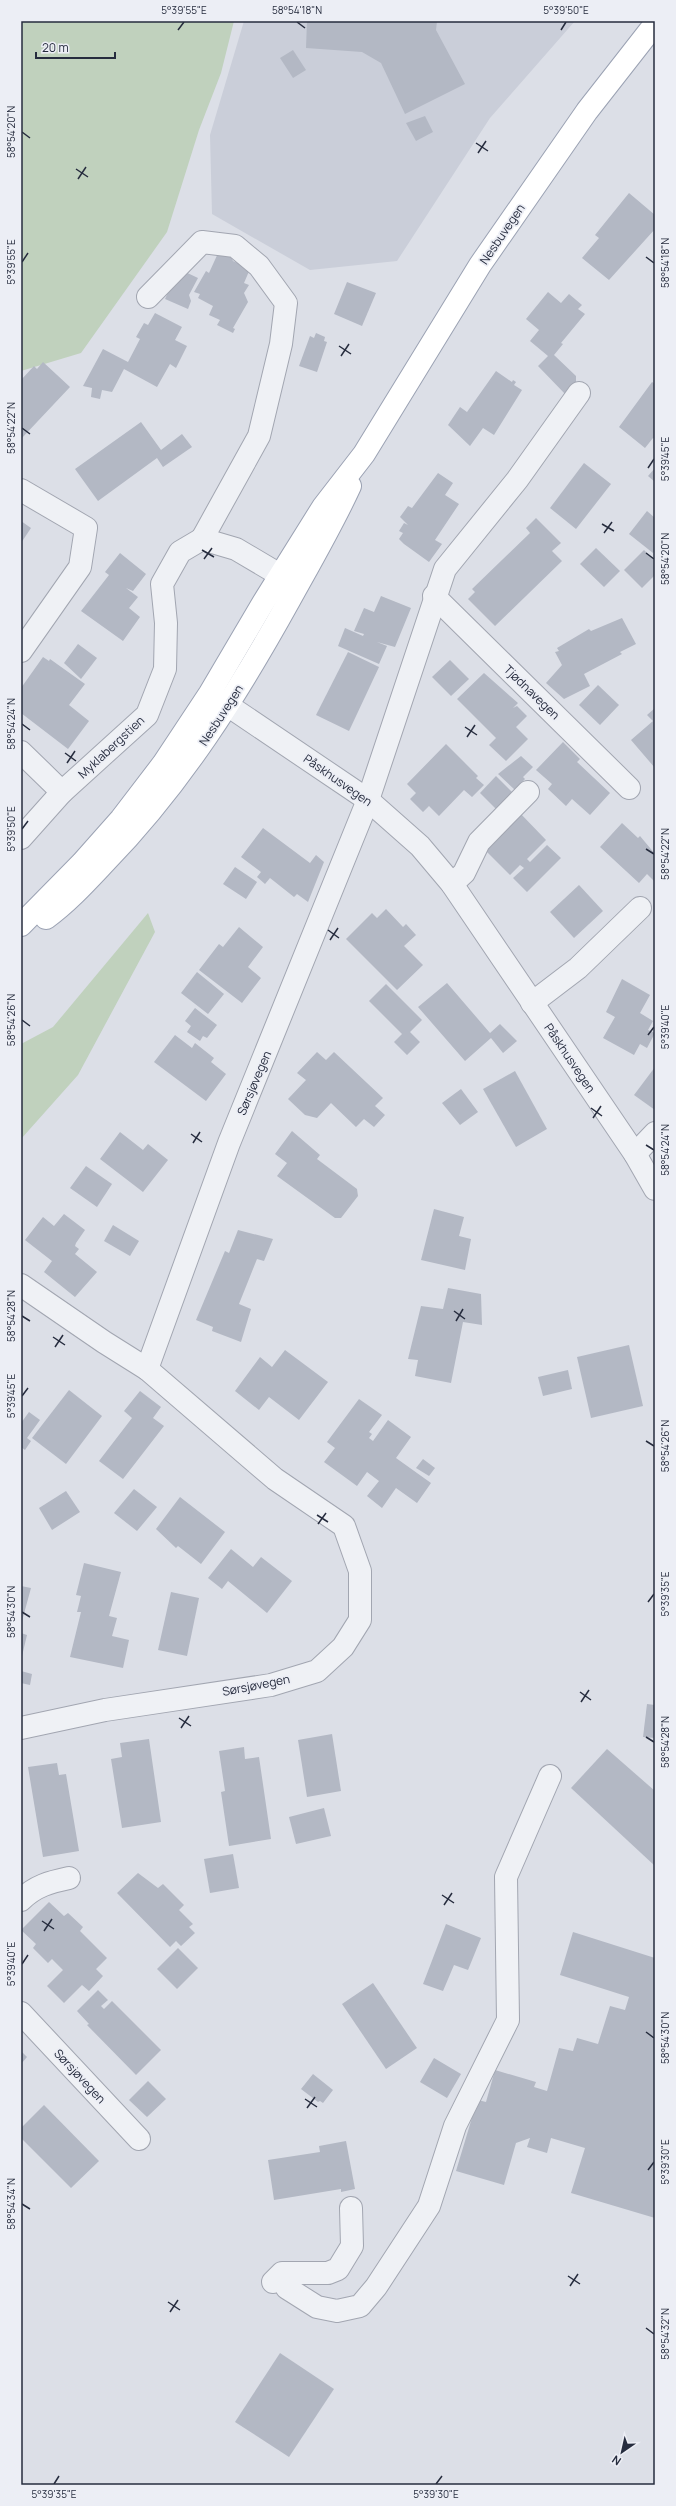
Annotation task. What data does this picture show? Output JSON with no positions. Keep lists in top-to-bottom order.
{
  "streets": {
    "main road": ["Nesbuvegen"],
    "street": [
      "Tjødnavegen",
      "Myklabergstien",
      "Påskhusvegen",
      "Sørsjøvegen"
    ]
  },
  "crossings": [
    ["Nesbuvegen", "Påskhusvegen"],
    ["Påskhusvegen", "Sørsjøvegen"]
  ],
  "scale_bar": "20 m",
  "north": "bottom left",
  "coordinates": [
    "5°39'55\"E",
    "58°54'18\"N",
    "5°39'50\"E",
    "58°54'20\"N",
    "58°54'22\"N",
    "5°39'45\"E",
    "58°54'24\"N",
    "58°54'26\"N",
    "5°39'40\"E",
    "58°54'28\"N",
    "5°39'35\"E",
    "58°54'30\"N",
    "5°39'30\"E",
    "58°54'34\"N",
    "58°54'32\"N"
  ]
}
